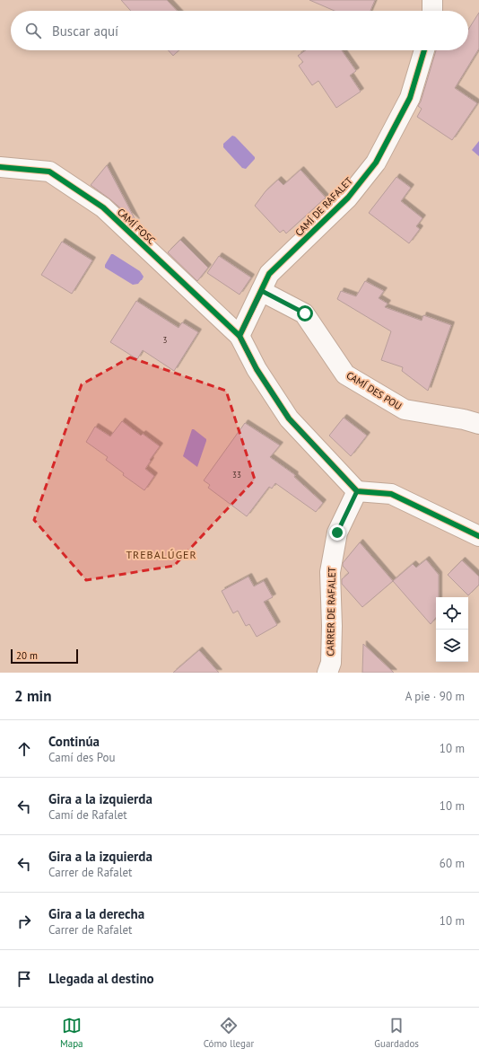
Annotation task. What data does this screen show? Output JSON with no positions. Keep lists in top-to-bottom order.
{
  "streets": {
    "street": [
      "CAMÍ DE RAFALET",
      "CAMÍ FOSC",
      "CAMÍ DES POU",
      "CARRER DE RAFALET"
    ]
  },
  "crossings": [
    ["CAMÍ DE RAFALET", "CAMÍ FOSC"],
    ["CAMÍ DE RAFALET", "CAMÍ DES POU"]
  ],
  "districts": ["TREBALÚGER"],
  "house_numbers": ["3", "33"],
  "scale_bar": "20 m",
  "page": {
    "search": "Buscar aquí",
    "scale": "20 m",
    "heading": ["2 min", "A pie · 90 m"],
    "list": [
      ["Continúa", "Camí des Pou", "10 m"],
      ["Gira a la izquierda", "Camí de Rafalet", "10 m"],
      ["Gira a la izquierda", "Carrer de Rafalet", "60 m"],
      ["Gira a la derecha", "Carrer de Rafalet", "10 m"],
      "Llegada al destino"
    ],
    "nav": ["Mapa", "Cómo llegar", "Guardados"]
  }
}
